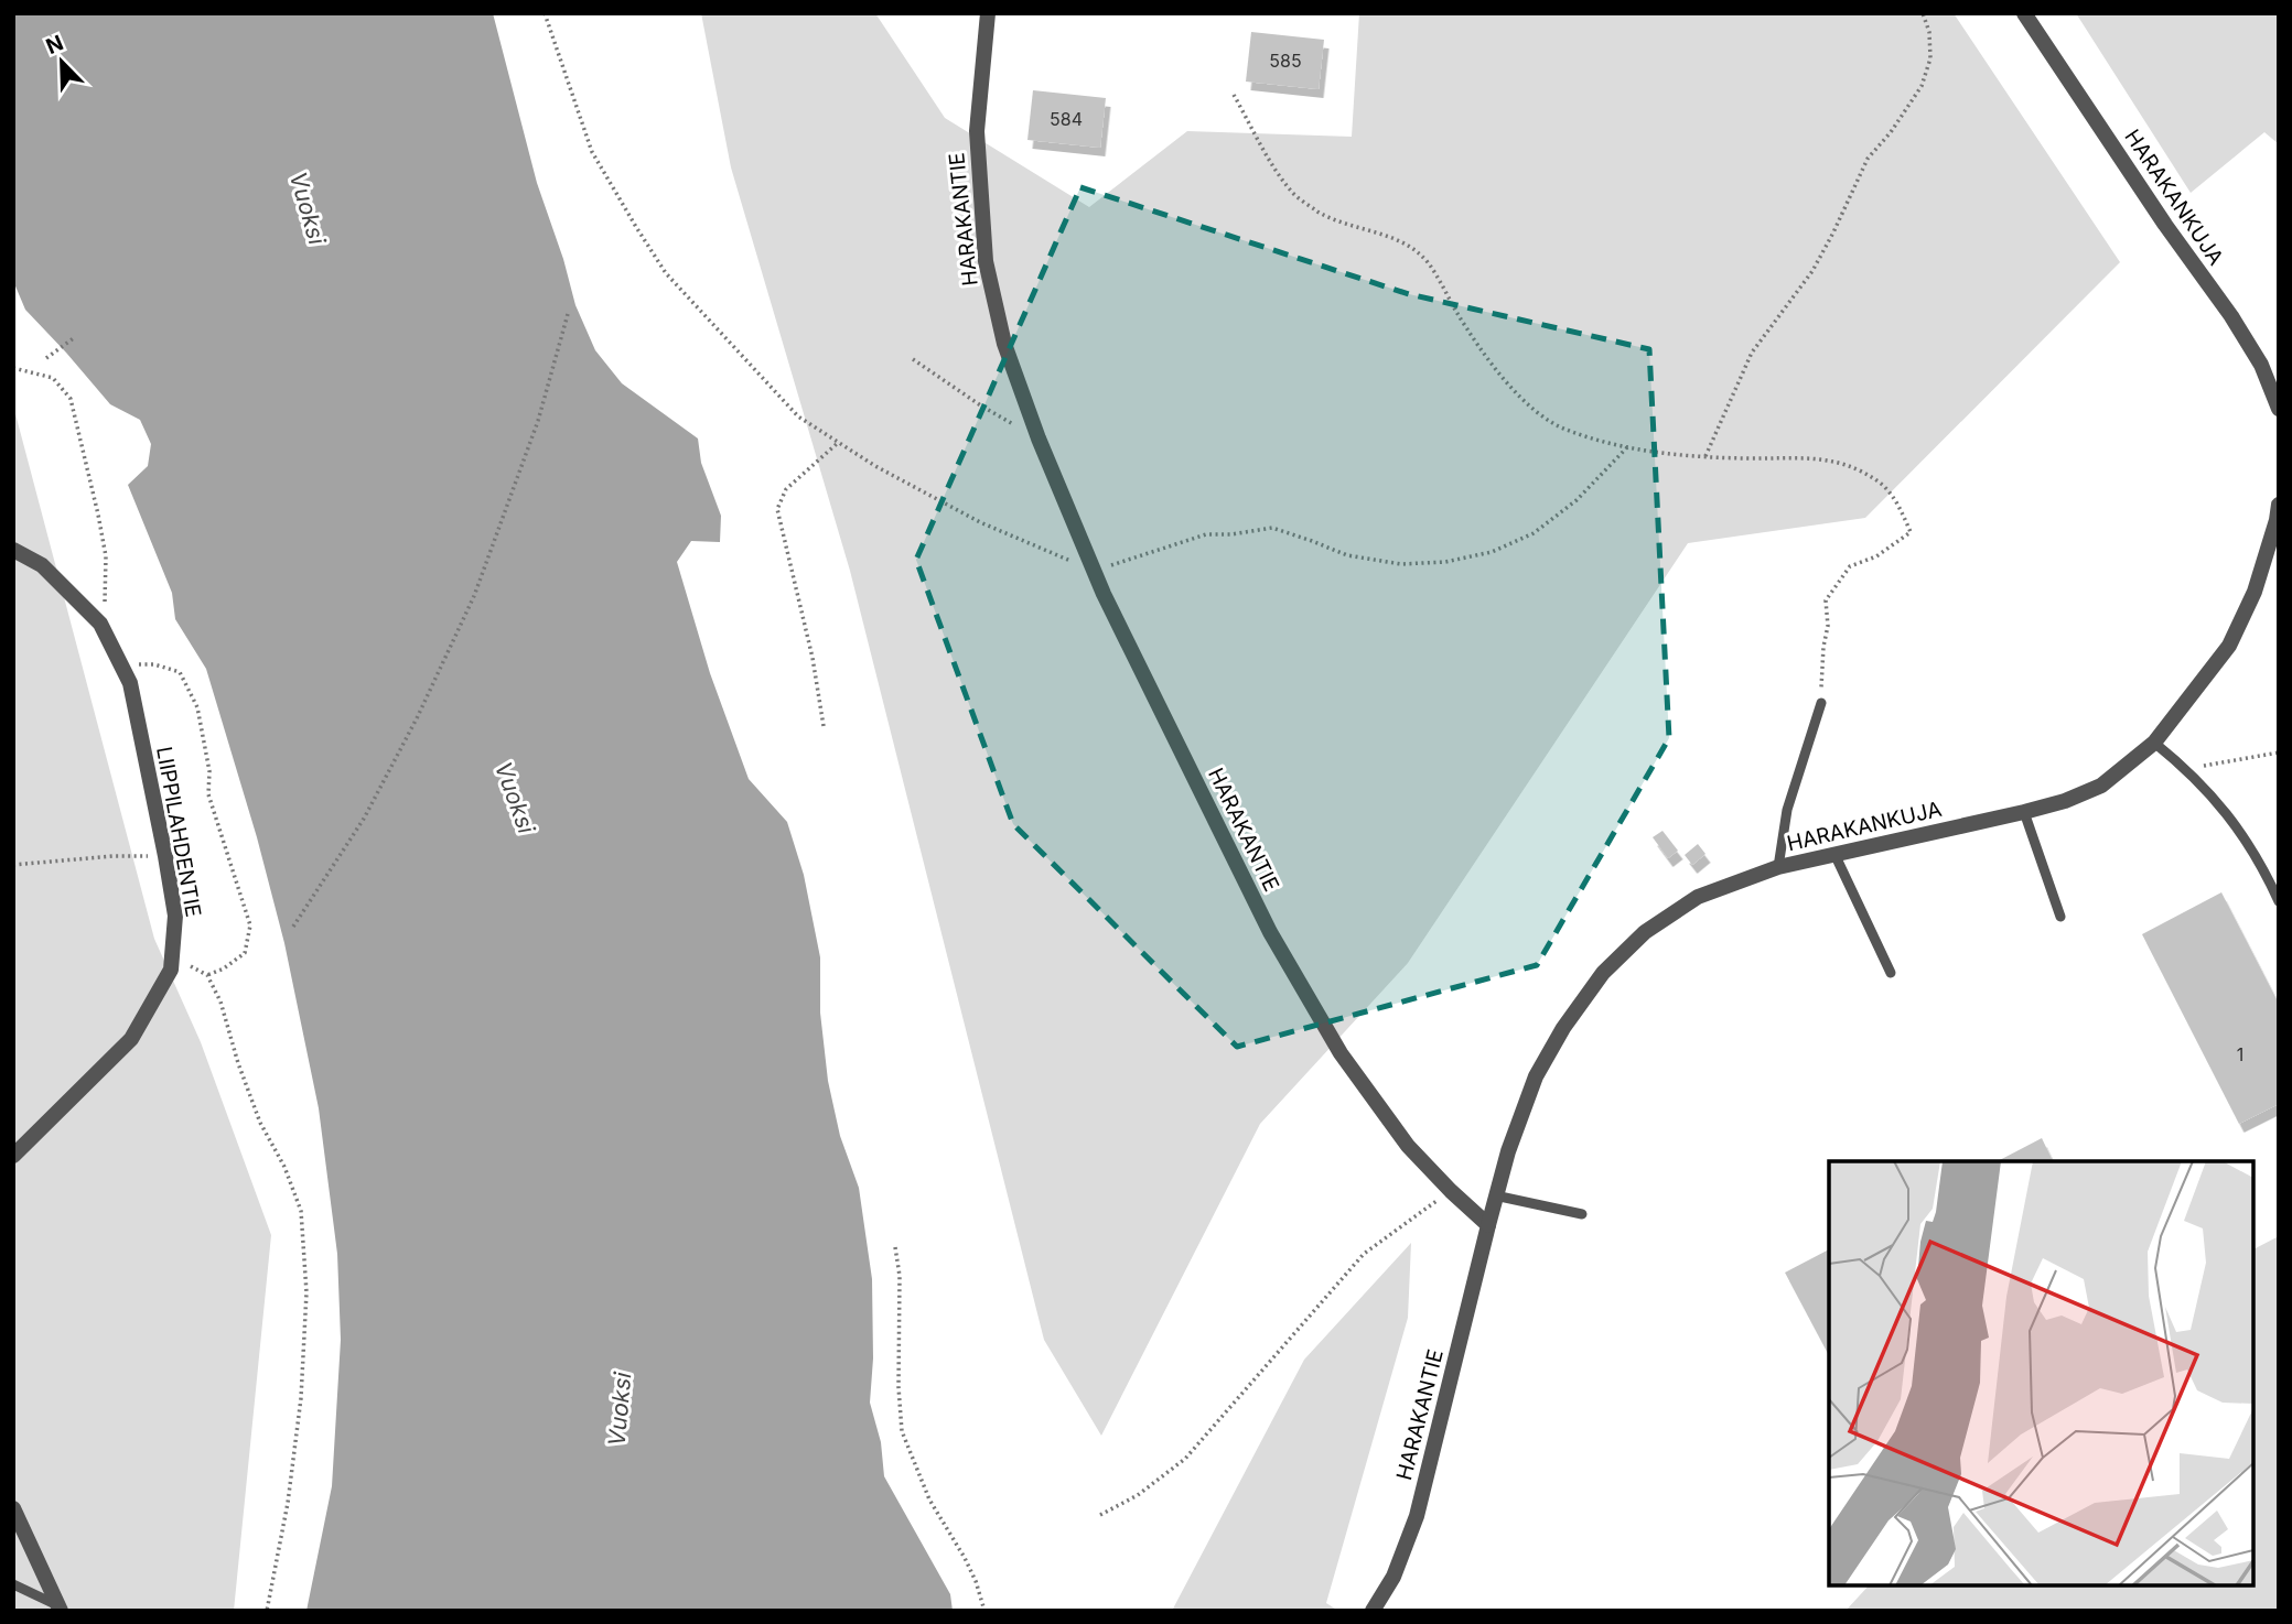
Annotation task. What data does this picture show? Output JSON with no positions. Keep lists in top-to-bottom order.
{
  "streets": {
    "street": ["HARAKANKUJA", "HARAKANTIE", "LIIPPILAHDENTIE"]
  },
  "crossings": [
    ["HARAKANKUJA", "HARAKANTIE"]
  ],
  "water": ["Vuoksi"],
  "house_numbers": ["585", "584", "1"],
  "north": "top left"
}
